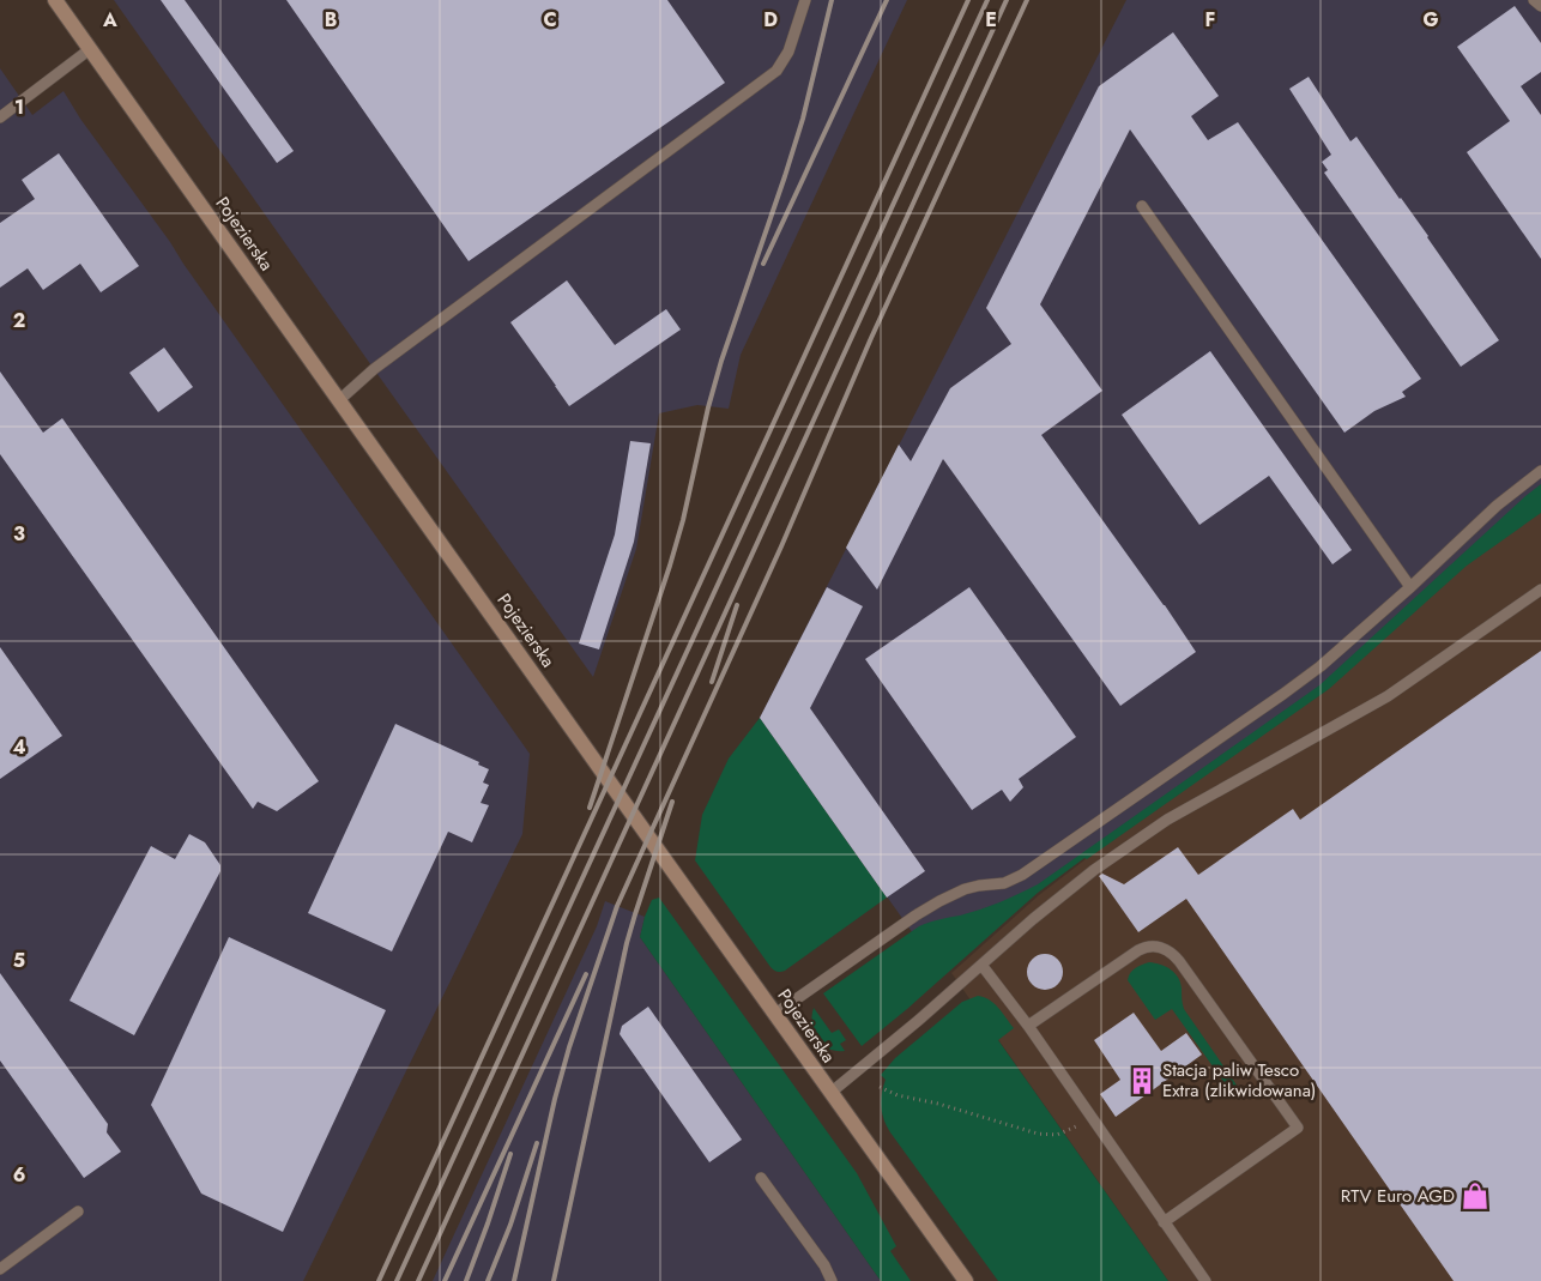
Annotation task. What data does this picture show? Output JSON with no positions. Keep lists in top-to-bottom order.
{
  "streets": {
    "street": ["Pojezierska"]
  },
  "places": {
    "building": ["Stacja paliw Tesco Extra (zlikwidowana)"],
    "shop": ["RTV Euro AGD"]
  },
  "grid": {
    "columns": [
      "A",
      "B",
      "C",
      "D",
      "E",
      "F",
      "G"
    ],
    "rows": [
      "1",
      "2",
      "3",
      "4",
      "5",
      "6"
    ]
  }
}
